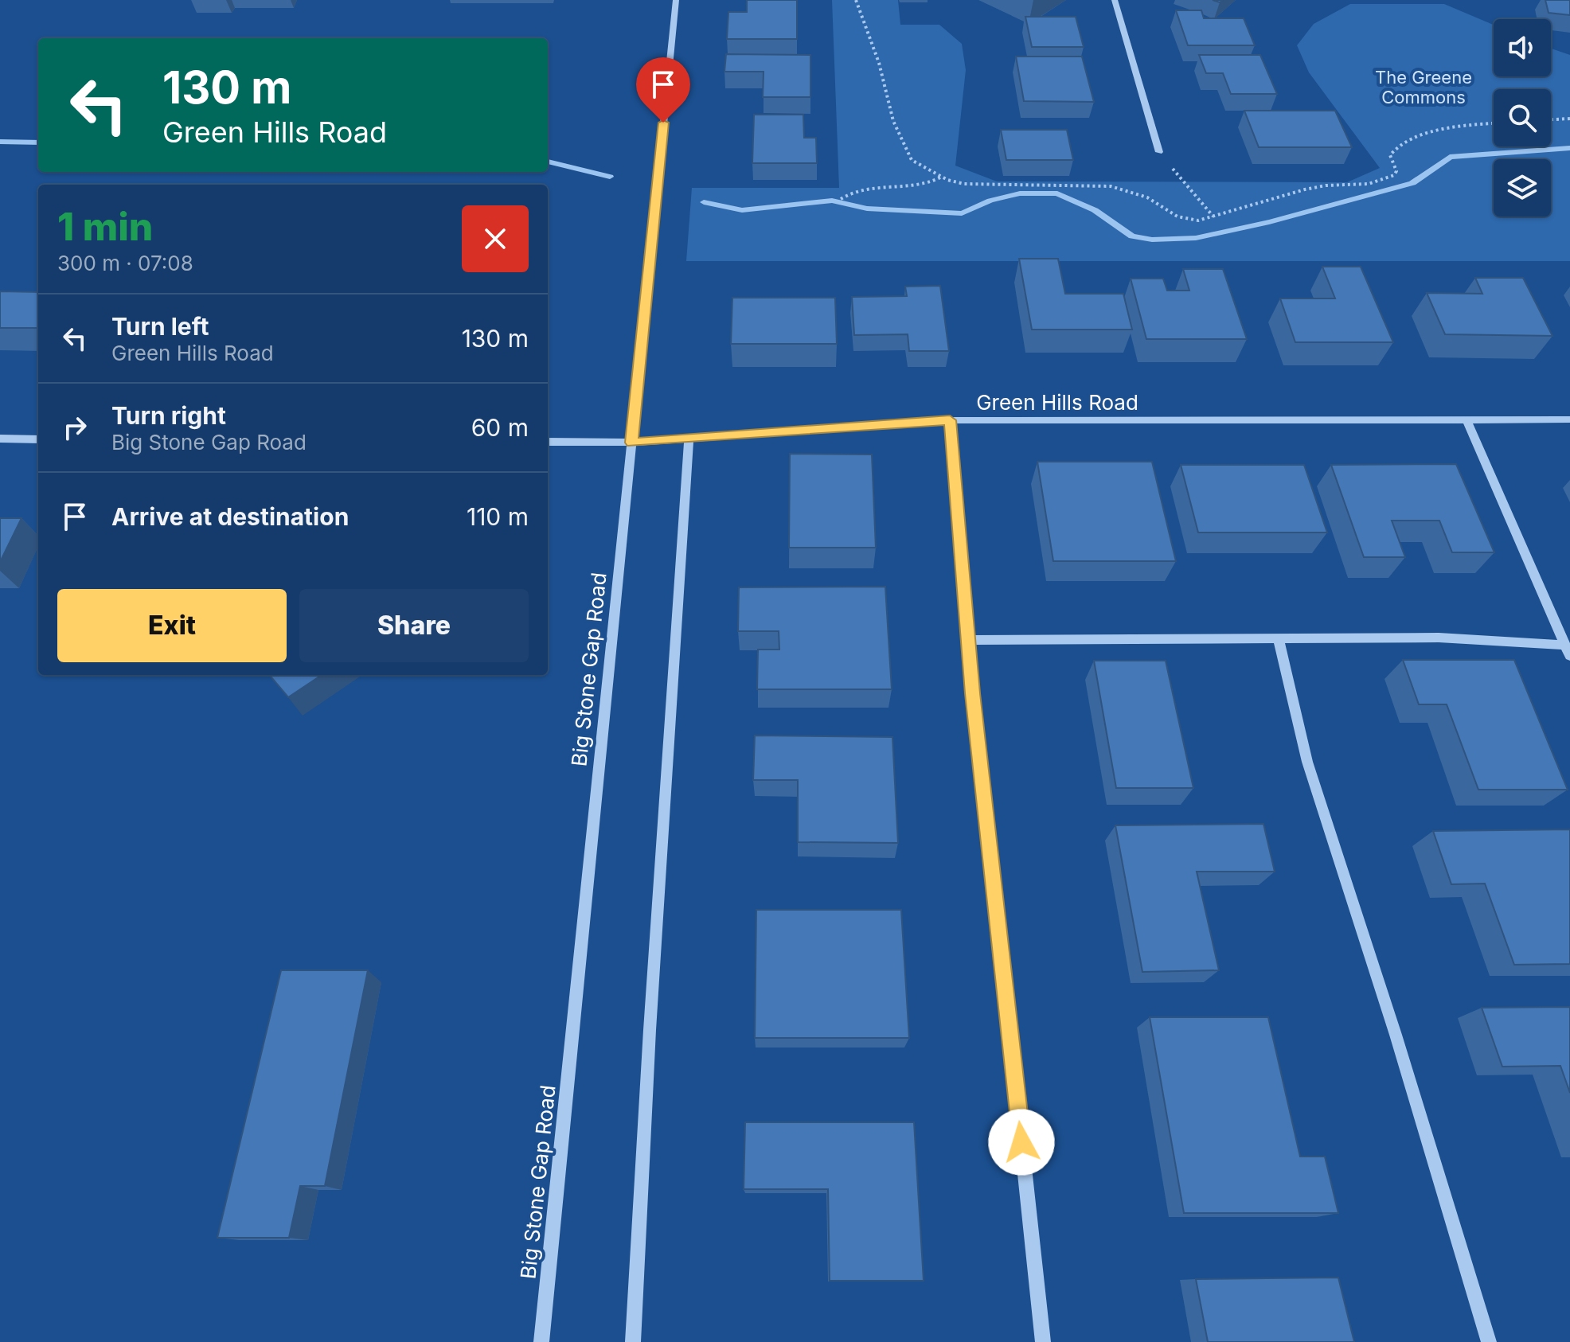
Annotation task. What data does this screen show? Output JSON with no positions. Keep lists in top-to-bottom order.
{
  "streets": {
    "street": ["Green Hills Road", "Big Stone Gap Road"]
  },
  "crossings": [
    ["Green Hills Road", "Big Stone Gap Road"]
  ],
  "parks": ["The Greene Commons"],
  "page": {
    "turn": ["130 m", "Green Hills Road"],
    "heading": ["1 min", "300 m · 07:08"],
    "list": [
      {
        "name": "Turn left",
        "note": "Green Hills Road",
        "value": "130 m"
      },
      {
        "name": "Turn right",
        "note": "Big Stone Gap Road",
        "value": "60 m"
      },
      {
        "name": "Arrive at destination",
        "value": "110 m"
      }
    ],
    "buttons": ["Exit", "Share"]
  }
}
